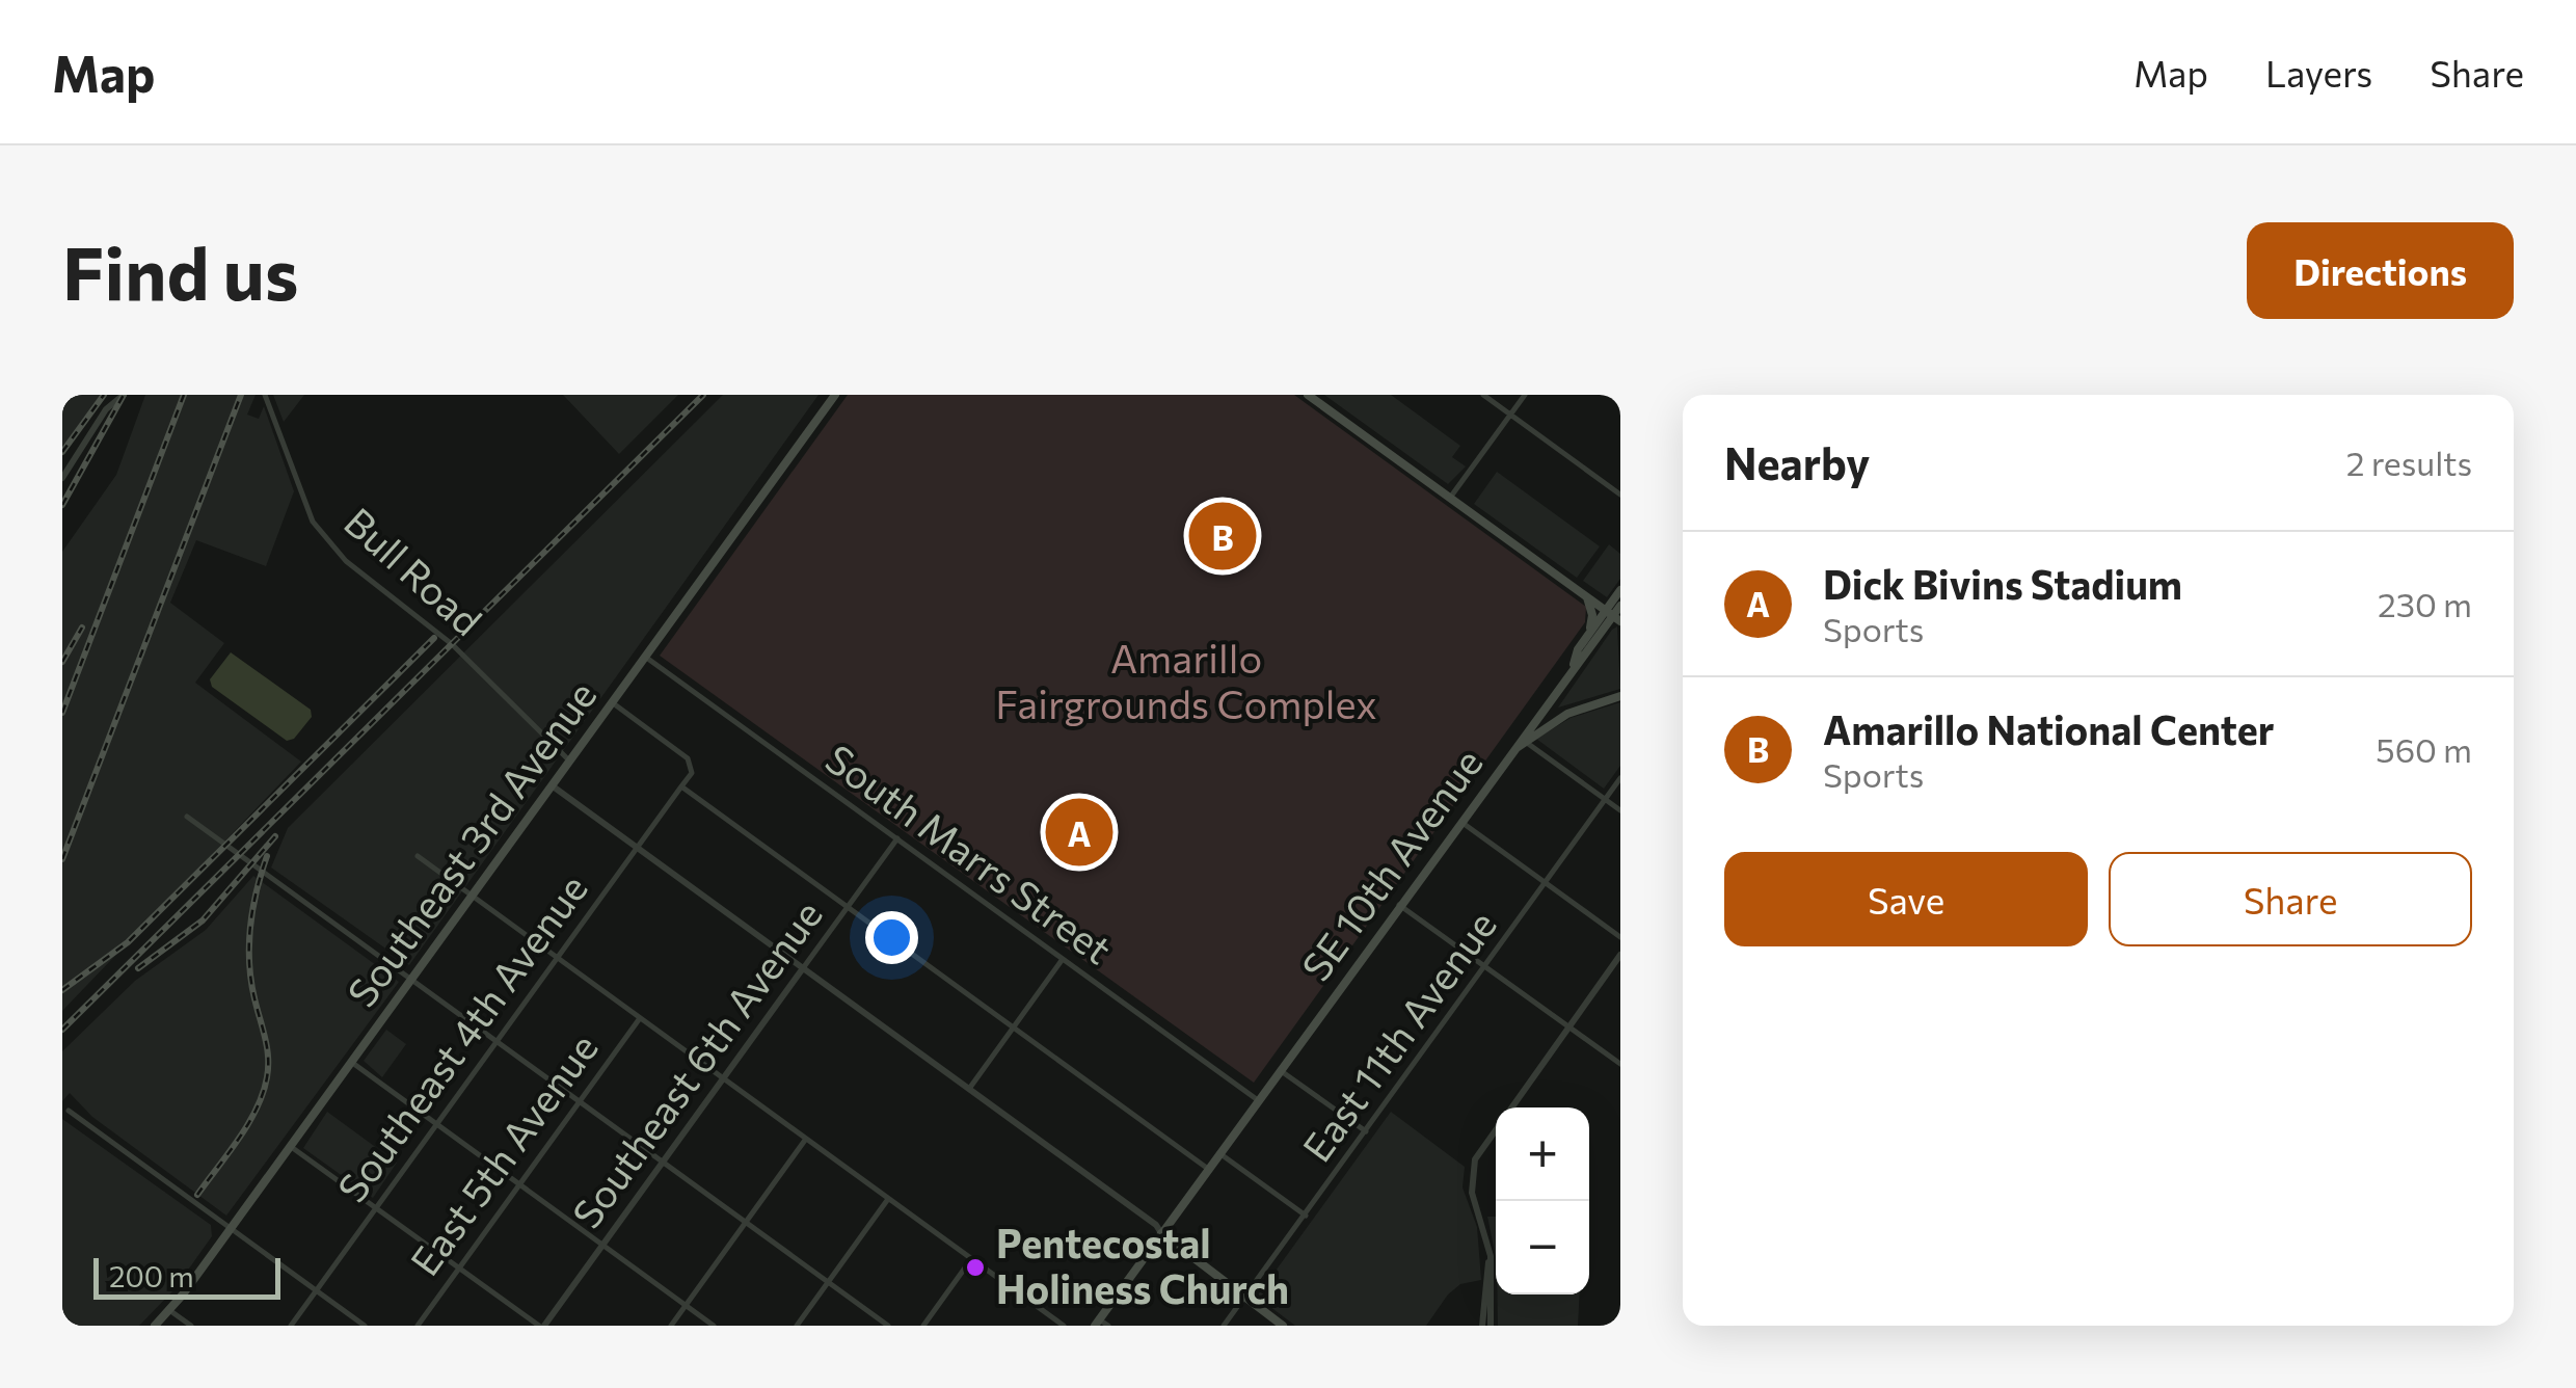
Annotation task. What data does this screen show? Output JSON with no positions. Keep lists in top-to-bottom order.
{
  "streets": {
    "main road": ["Southeast 3rd Avenue", "SE 10th Avenue"],
    "street": [
      "Bull Road",
      "South Marrs Street",
      "East 11th Avenue",
      "Southeast 4th Avenue",
      "Southeast 6th Avenue",
      "East 5th Avenue"
    ]
  },
  "crossings": [
    ["Bull Road", "Southeast 3rd Avenue"],
    ["Southeast 3rd Avenue", "South Marrs Street"],
    ["South Marrs Street", "SE 10th Avenue"],
    ["South Marrs Street", "Southeast 6th Avenue"]
  ],
  "parks": ["Amarillo Fairgrounds Complex"],
  "places": ["Pentecostal Holiness Church"],
  "scale_bar": "200 m",
  "page": {
    "header": "Map",
    "nav": ["Map", "Layers", "Share"],
    "buttons": [
      "Directions",
      ["Save", "Share"]
    ],
    "title": "Find us",
    "heading": ["Nearby", "2 results"],
    "pins": ["B", "A"],
    "list": [
      {
        "mark": "A",
        "name": "Dick Bivins Stadium",
        "note": "Sports",
        "value": "230 m"
      },
      {
        "mark": "B",
        "name": "Amarillo National Center",
        "note": "Sports",
        "value": "560 m"
      }
    ],
    "map_buttons": ["+", "−"],
    "scale": "200 m"
  }
}
